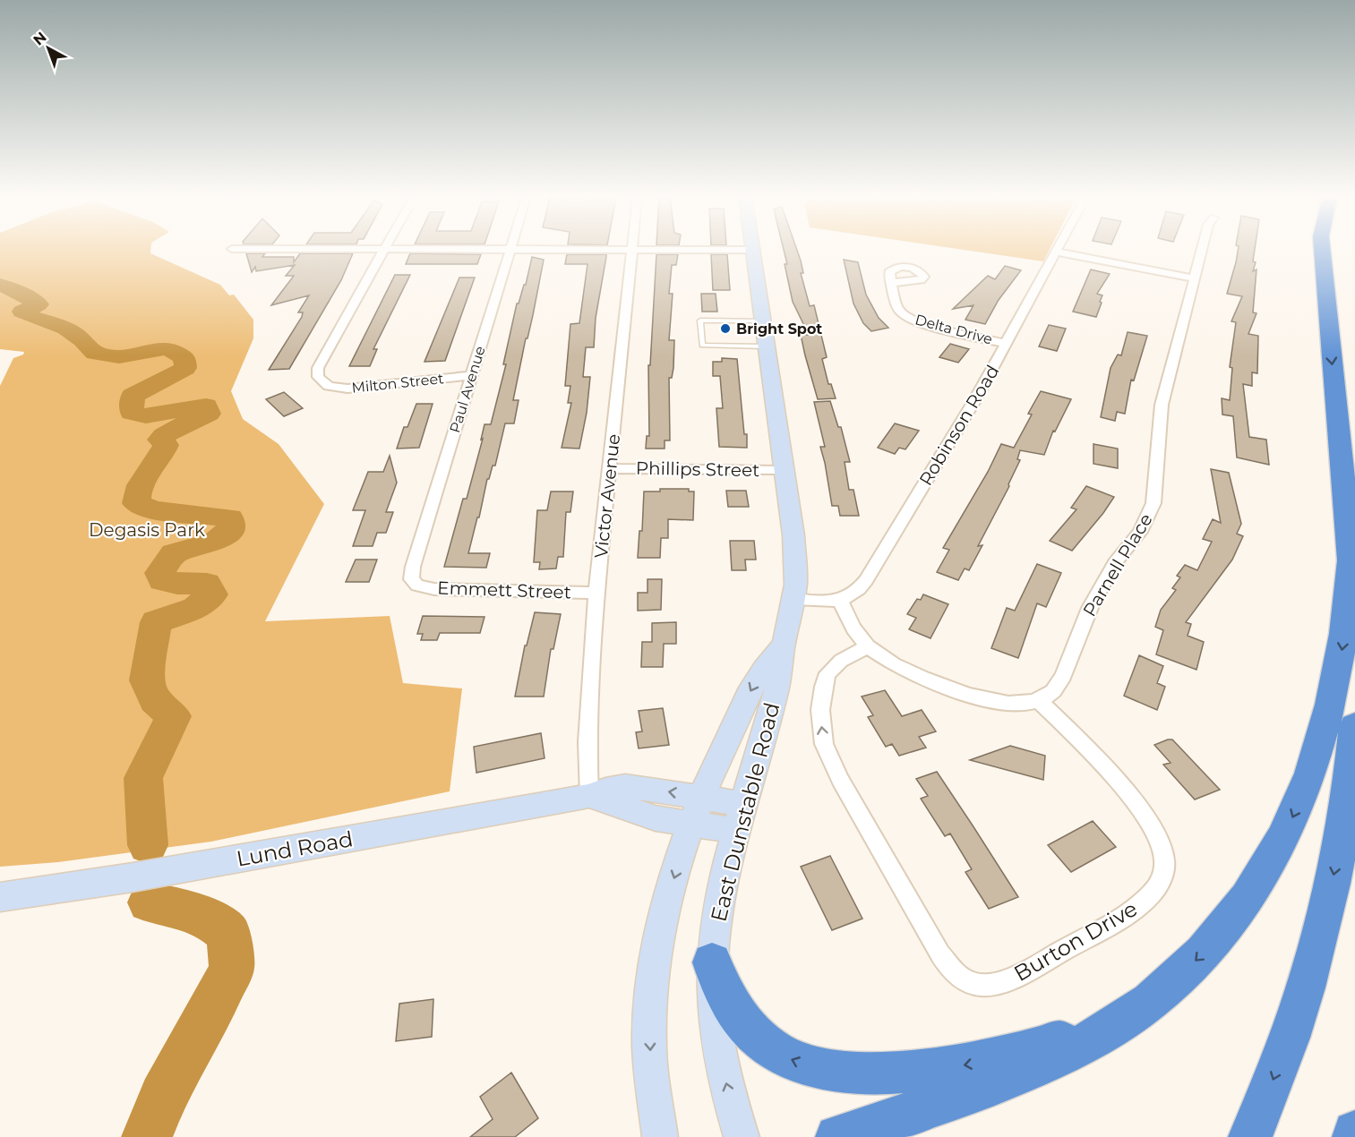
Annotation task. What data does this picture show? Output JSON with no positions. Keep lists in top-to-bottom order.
{
  "streets": {
    "street": [
      "Delta Drive",
      "Milton Street",
      "Paul Avenue",
      "Robinson Road",
      "Phillips Street",
      "Victor Avenue",
      "Parnell Place",
      "Emmett Street",
      "East Dunstable Road",
      "Lund Road",
      "Burton Drive"
    ]
  },
  "crossings": [
    ["Delta Drive", "Robinson Road"],
    ["Milton Street", "Paul Avenue"],
    ["Paul Avenue", "Emmett Street"],
    ["Phillips Street", "Victor Avenue"],
    ["Phillips Street", "East Dunstable Road"],
    ["Victor Avenue", "Emmett Street"],
    ["Victor Avenue", "Lund Road"],
    ["Parnell Place", "Burton Drive"],
    ["East Dunstable Road", "Lund Road"]
  ],
  "parks": ["Degasis Park"],
  "places": ["Bright Spot"],
  "north": "top left"
}
